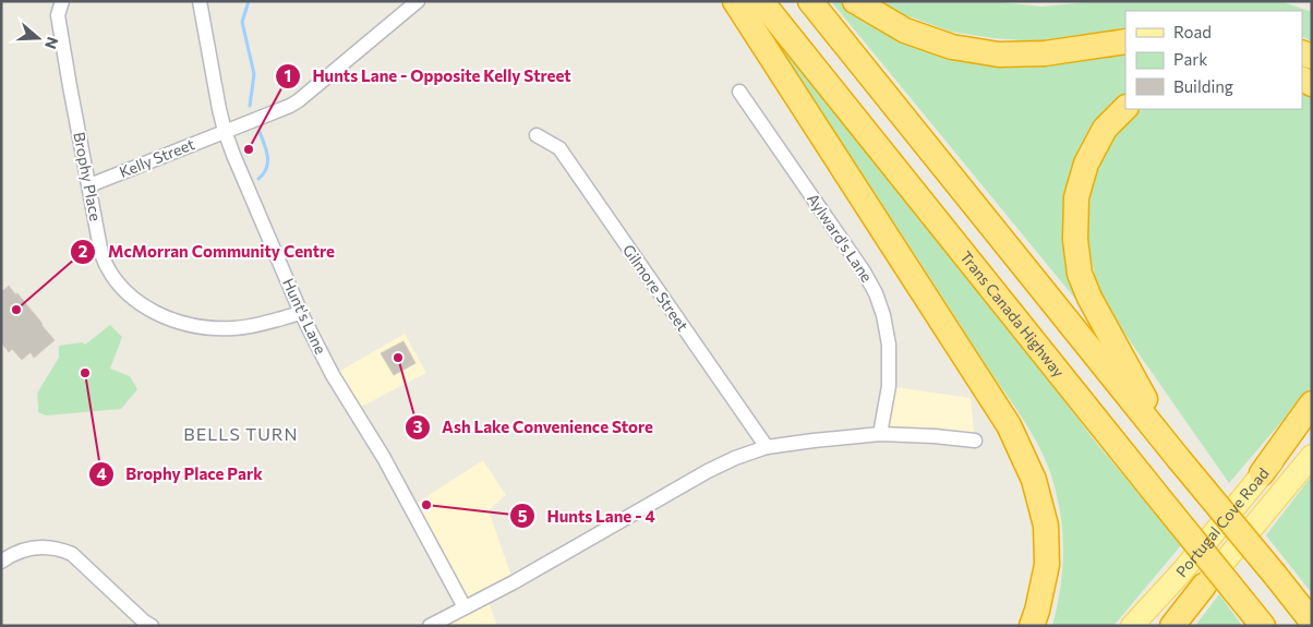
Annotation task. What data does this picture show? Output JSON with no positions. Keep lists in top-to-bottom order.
{
  "streets": {
    "highway": ["Trans Canada Highway"],
    "main road": ["Portugal Cove Road"],
    "street": [
      "Kelly Street",
      "Brophy Place",
      "Aylward's Lane",
      "Gilmore Street",
      "Hunt's Lane"
    ]
  },
  "crossings": [
    ["Kelly Street", "Brophy Place"],
    ["Kelly Street", "Hunt's Lane"],
    ["Brophy Place", "Hunt's Lane"]
  ],
  "districts": ["BELLS TURN"],
  "places": [
    "Hunts Lane - Opposite Kelly Street",
    "McMorran Community Centre",
    "Ash Lake Convenience Store",
    "Brophy Place Park",
    "Hunts Lane - 4"
  ],
  "legend": ["Road", "Park", "Building"],
  "north": "right"
}
